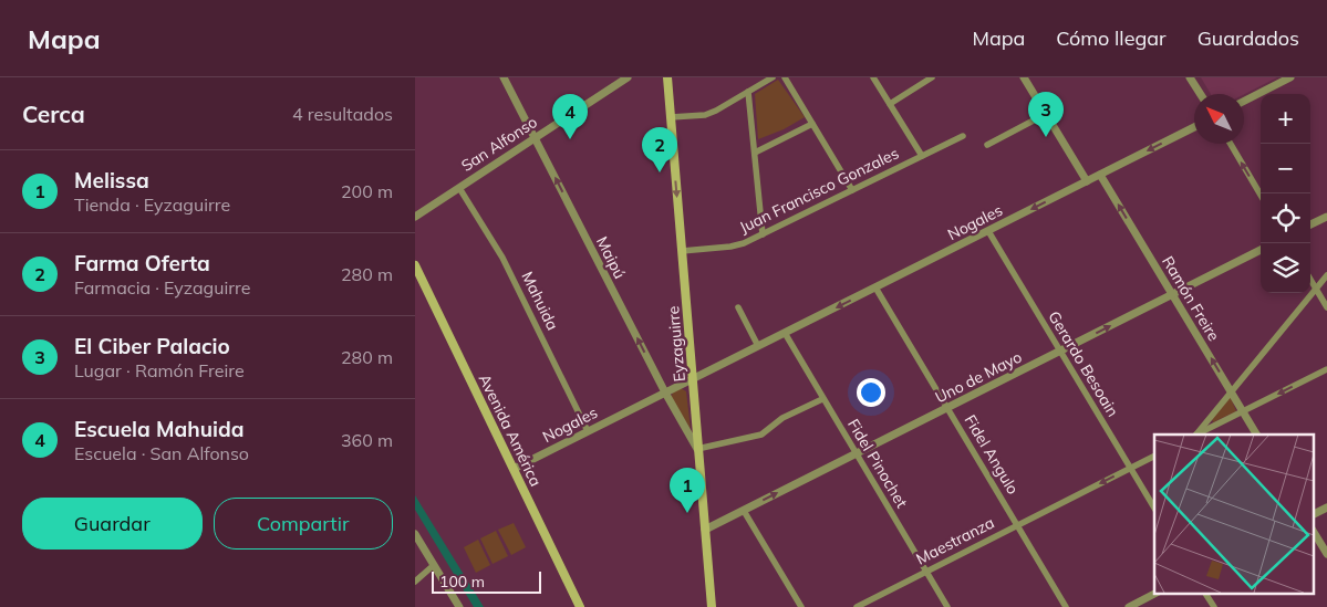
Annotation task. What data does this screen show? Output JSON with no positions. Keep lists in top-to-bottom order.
{
  "streets": {
    "main road": ["Eyzaguirre", "Avenida América"],
    "street": [
      "San Alfonso",
      "Juan Francisco Gonzales",
      "Nogales",
      "Maipú",
      "Ramón Freire",
      "Mahuida",
      "Gerardo Besoain",
      "Uno de Mayo",
      "Fidel Angulo",
      "Fidel Pinochet",
      "Maestranza"
    ]
  },
  "crossings": [
    ["San Alfonso", "Maipú"],
    ["San Alfonso", "Mahuida"],
    ["Juan Francisco Gonzales", "Eyzaguirre"],
    ["Nogales", "Maipú"],
    ["Nogales", "Ramón Freire"],
    ["Nogales", "Mahuida"],
    ["Nogales", "Eyzaguirre"],
    ["Nogales", "Gerardo Besoain"],
    ["Nogales", "Avenida América"],
    ["Nogales", "Fidel Angulo"],
    ["Nogales", "Fidel Pinochet"],
    ["Maipú", "Eyzaguirre"],
    ["Ramón Freire", "Uno de Mayo"],
    ["Eyzaguirre", "Uno de Mayo"],
    ["Gerardo Besoain", "Uno de Mayo"],
    ["Gerardo Besoain", "Maestranza"],
    ["Uno de Mayo", "Fidel Angulo"],
    ["Uno de Mayo", "Fidel Pinochet"],
    ["Fidel Angulo", "Maestranza"],
    ["Fidel Pinochet", "Maestranza"]
  ],
  "one_way": [
    "Nogales",
    "Maipú",
    "Ramón Freire",
    "Maestranza"
  ],
  "scale_bar": "100 m",
  "north": "top left",
  "page": {
    "header": "Mapa",
    "nav": ["Mapa", "Cómo llegar", "Guardados"],
    "heading": ["Cerca", "4 resultados"],
    "pins": [
      "3",
      "4",
      "2",
      "1"
    ],
    "map_buttons": ["+", "−"],
    "list": [
      {
        "mark": "1",
        "name": "Melissa",
        "note": "Tienda · Eyzaguirre",
        "value": "200 m"
      },
      {
        "mark": "2",
        "name": "Farma Oferta",
        "note": "Farmacia · Eyzaguirre",
        "value": "280 m"
      },
      {
        "mark": "3",
        "name": "El Ciber Palacio",
        "note": "Lugar · Ramón Freire",
        "value": "280 m"
      },
      {
        "mark": "4",
        "name": "Escuela Mahuida",
        "note": "Escuela · San Alfonso",
        "value": "360 m"
      }
    ],
    "buttons": ["Guardar", "Compartir"],
    "scale": "100 m"
  }
}
